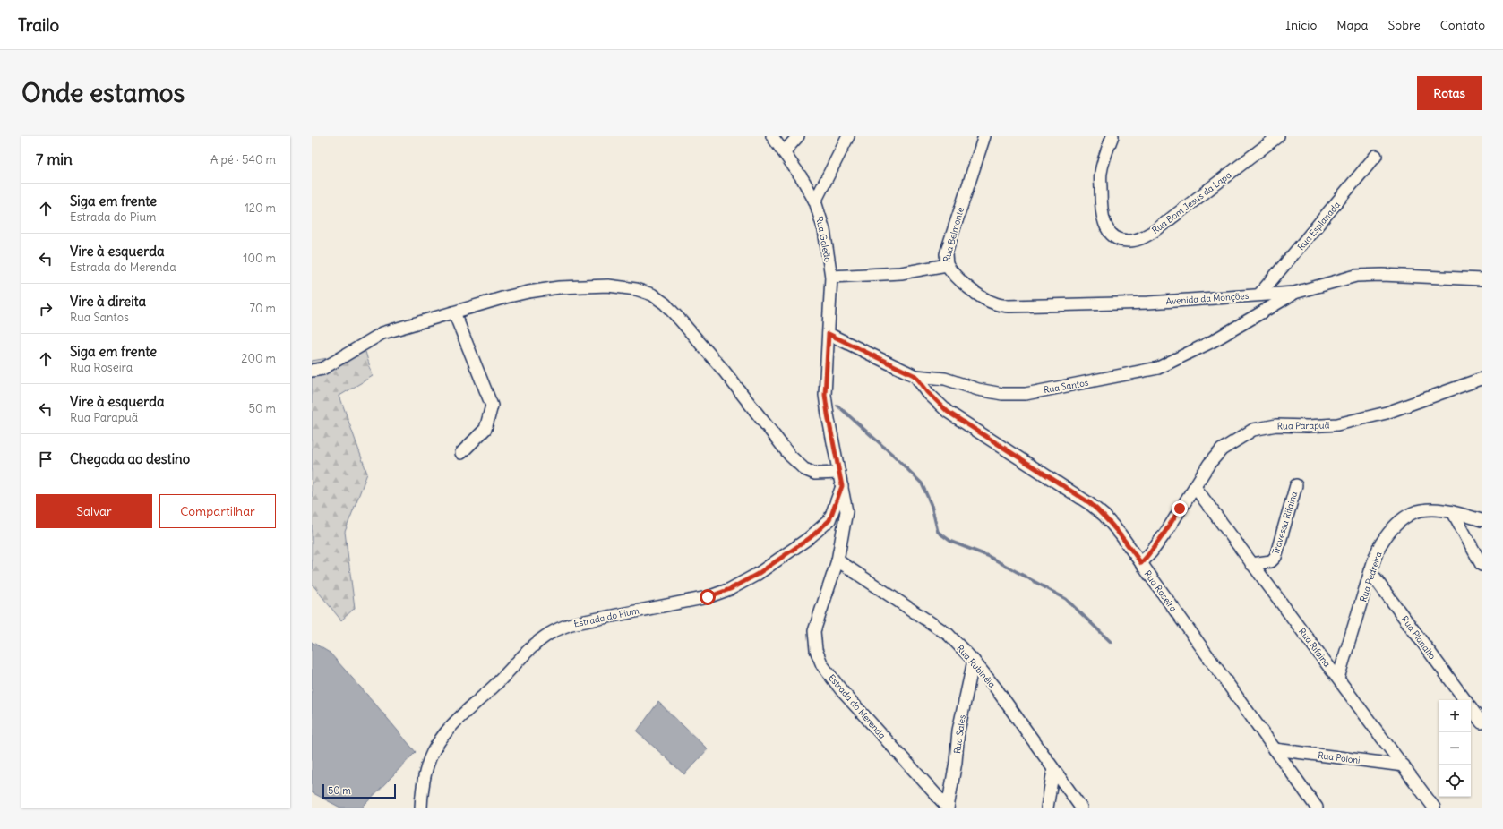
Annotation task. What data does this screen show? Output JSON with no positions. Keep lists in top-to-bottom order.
{
  "streets": {
    "street": [
      "Rua Bom Jesus da Lapa",
      "Rua Esplanada",
      "Rua Belmonte",
      "Rua Galeão",
      "Avenida da Monções",
      "Rua Santos",
      "Rua Parapuã",
      "Travessa Rifaina",
      "Rua Pedreira",
      "Rua Roseira",
      "Estrada do Pium",
      "Rua Planalto",
      "Rua Rifaina",
      "Rua Rubinéia",
      "Estrada do Merenda",
      "Rua Sales",
      "Rua Poloni"
    ]
  },
  "crossings": [
    ["Rua Esplanada", "Avenida da Monções"],
    ["Rua Belmonte", "Rua Galeão"],
    ["Rua Belmonte", "Avenida da Monções"],
    ["Rua Galeão", "Rua Santos"],
    ["Rua Galeão", "Estrada do Merenda"],
    ["Avenida da Monções", "Rua Santos"],
    ["Rua Santos", "Rua Roseira"],
    ["Rua Santos", "Estrada do Merenda"],
    ["Rua Parapuã", "Rua Roseira"],
    ["Rua Parapuã", "Rua Rifaina"],
    ["Travessa Rifaina", "Rua Rifaina"],
    ["Rua Pedreira", "Rua Planalto"],
    ["Rua Pedreira", "Rua Rifaina"],
    ["Rua Roseira", "Rua Poloni"],
    ["Estrada do Pium", "Estrada do Merenda"],
    ["Rua Rifaina", "Rua Poloni"],
    ["Rua Rubinéia", "Estrada do Merenda"],
    ["Rua Rubinéia", "Rua Sales"],
    ["Estrada do Merenda", "Rua Sales"]
  ],
  "scale_bar": "50 m",
  "page": {
    "header": "Trailo",
    "nav": [
      "Início",
      "Mapa",
      "Sobre",
      "Contato"
    ],
    "buttons": [
      "Rotas",
      ["Salvar", "Compartilhar"]
    ],
    "title": "Onde estamos",
    "heading": ["7 min", "A pé · 540 m"],
    "list": [
      ["Siga em frente", "Estrada do Pium", "120 m"],
      ["Vire à esquerda", "Estrada do Merenda", "100 m"],
      ["Vire à direita", "Rua Santos", "70 m"],
      ["Siga em frente", "Rua Roseira", "200 m"],
      ["Vire à esquerda", "Rua Parapuã", "50 m"],
      "Chegada ao destino"
    ],
    "map_buttons": ["+", "−"],
    "scale": "50 m"
  }
}
